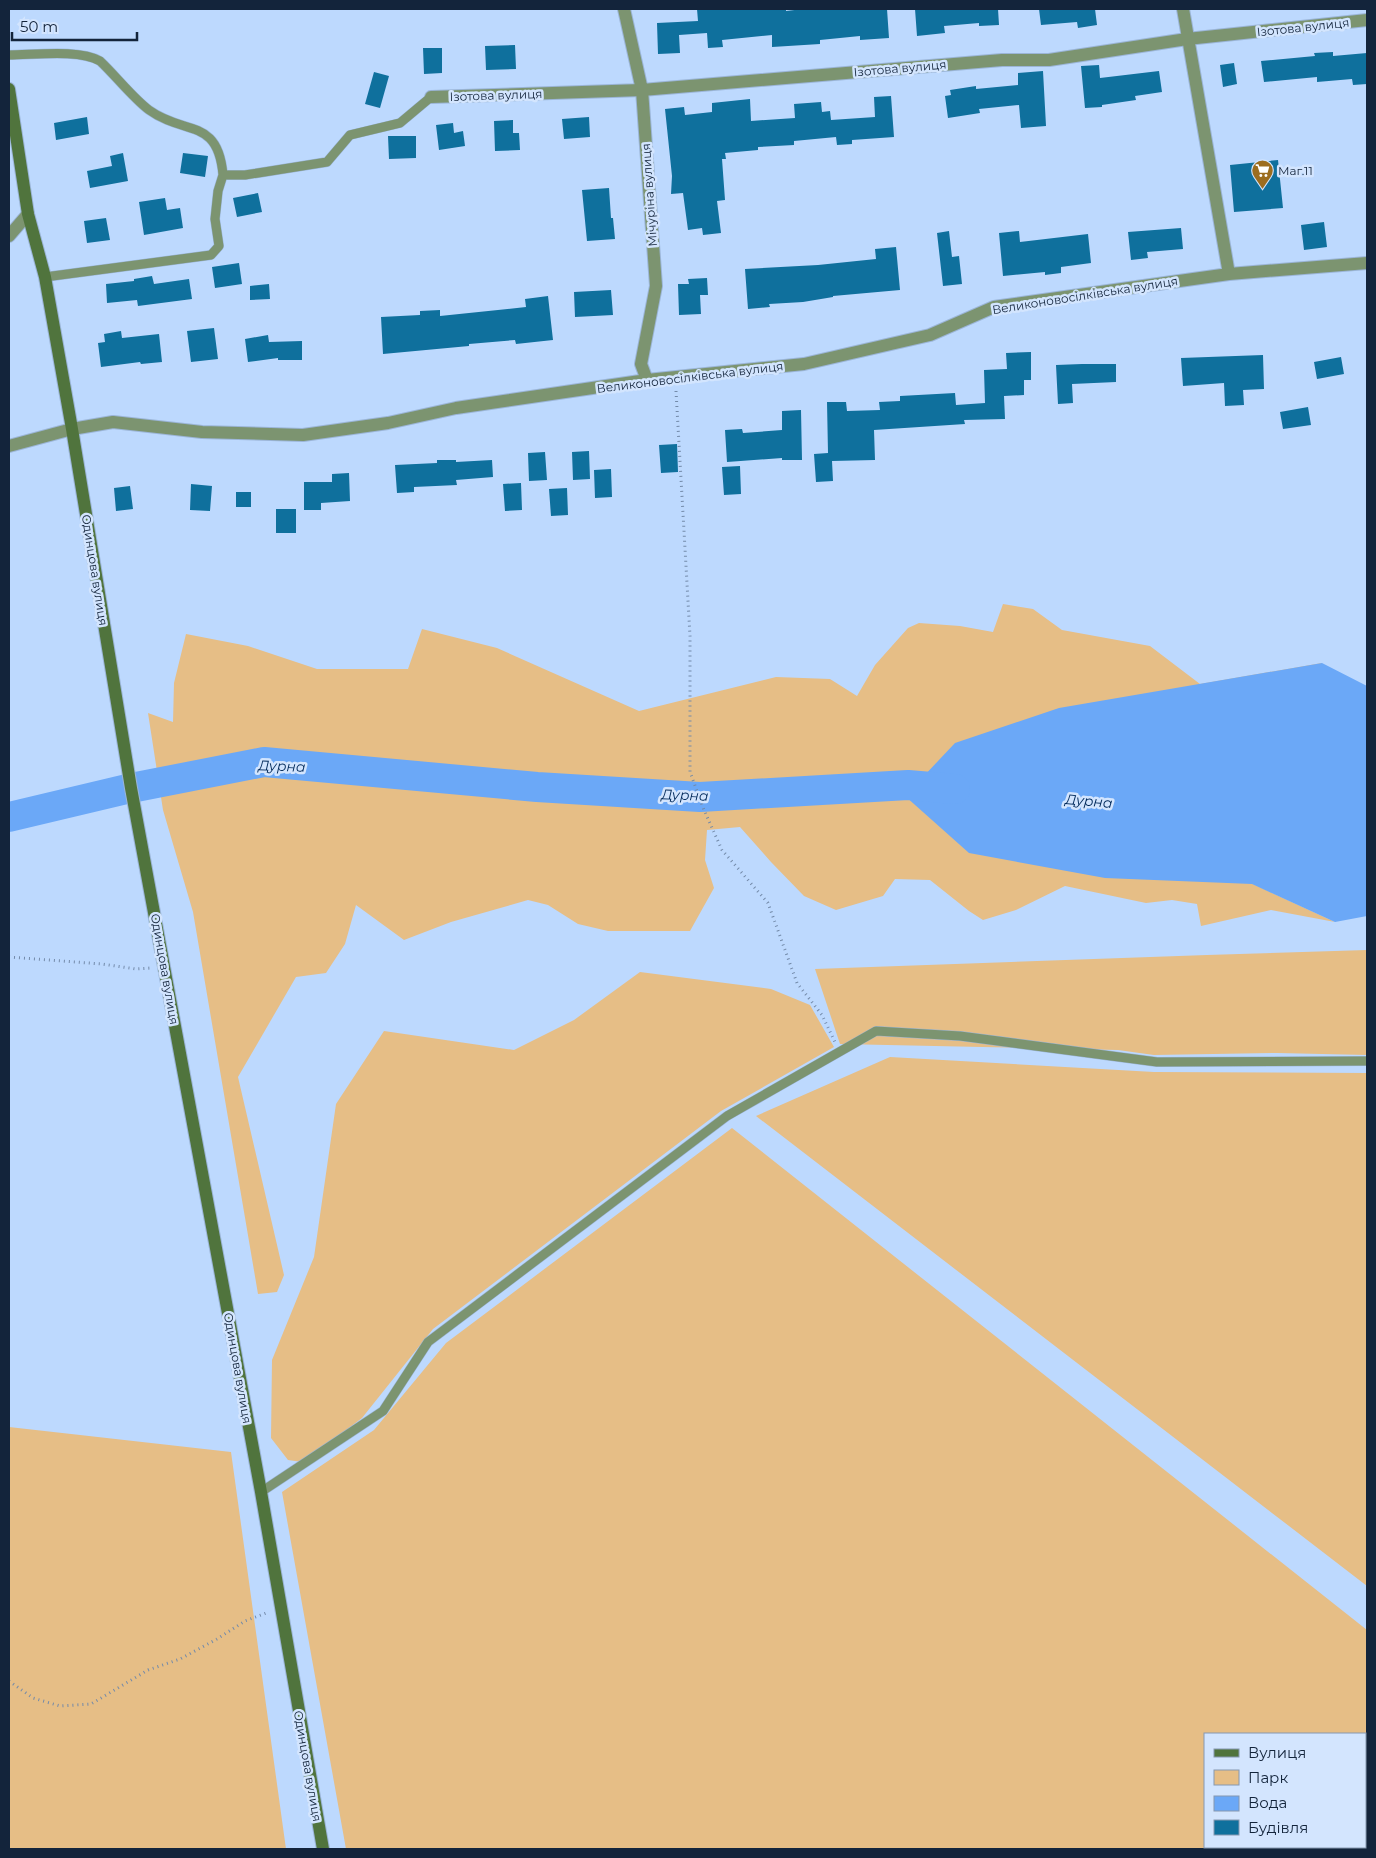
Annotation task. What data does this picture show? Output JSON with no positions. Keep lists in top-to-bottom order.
{
  "streets": {
    "main road": ["Одинцова вулиця"],
    "street": ["Ізотова вулиця", "Мічуріна вулиця", "Великоновосілківська вулиця"]
  },
  "crossings": [
    ["Ізотова вулиця", "Мічуріна вулиця"],
    ["Мічуріна вулиця", "Великоновосілківська вулиця"],
    ["Великоновосілківська вулиця", "Одинцова вулиця"]
  ],
  "water": ["Дурна"],
  "places": {
    "supermarket": ["Маг.11"]
  },
  "legend": [
    "Вулиця",
    "Парк",
    "Вода",
    "Будівля"
  ],
  "scale_bar": "50 m"
}
